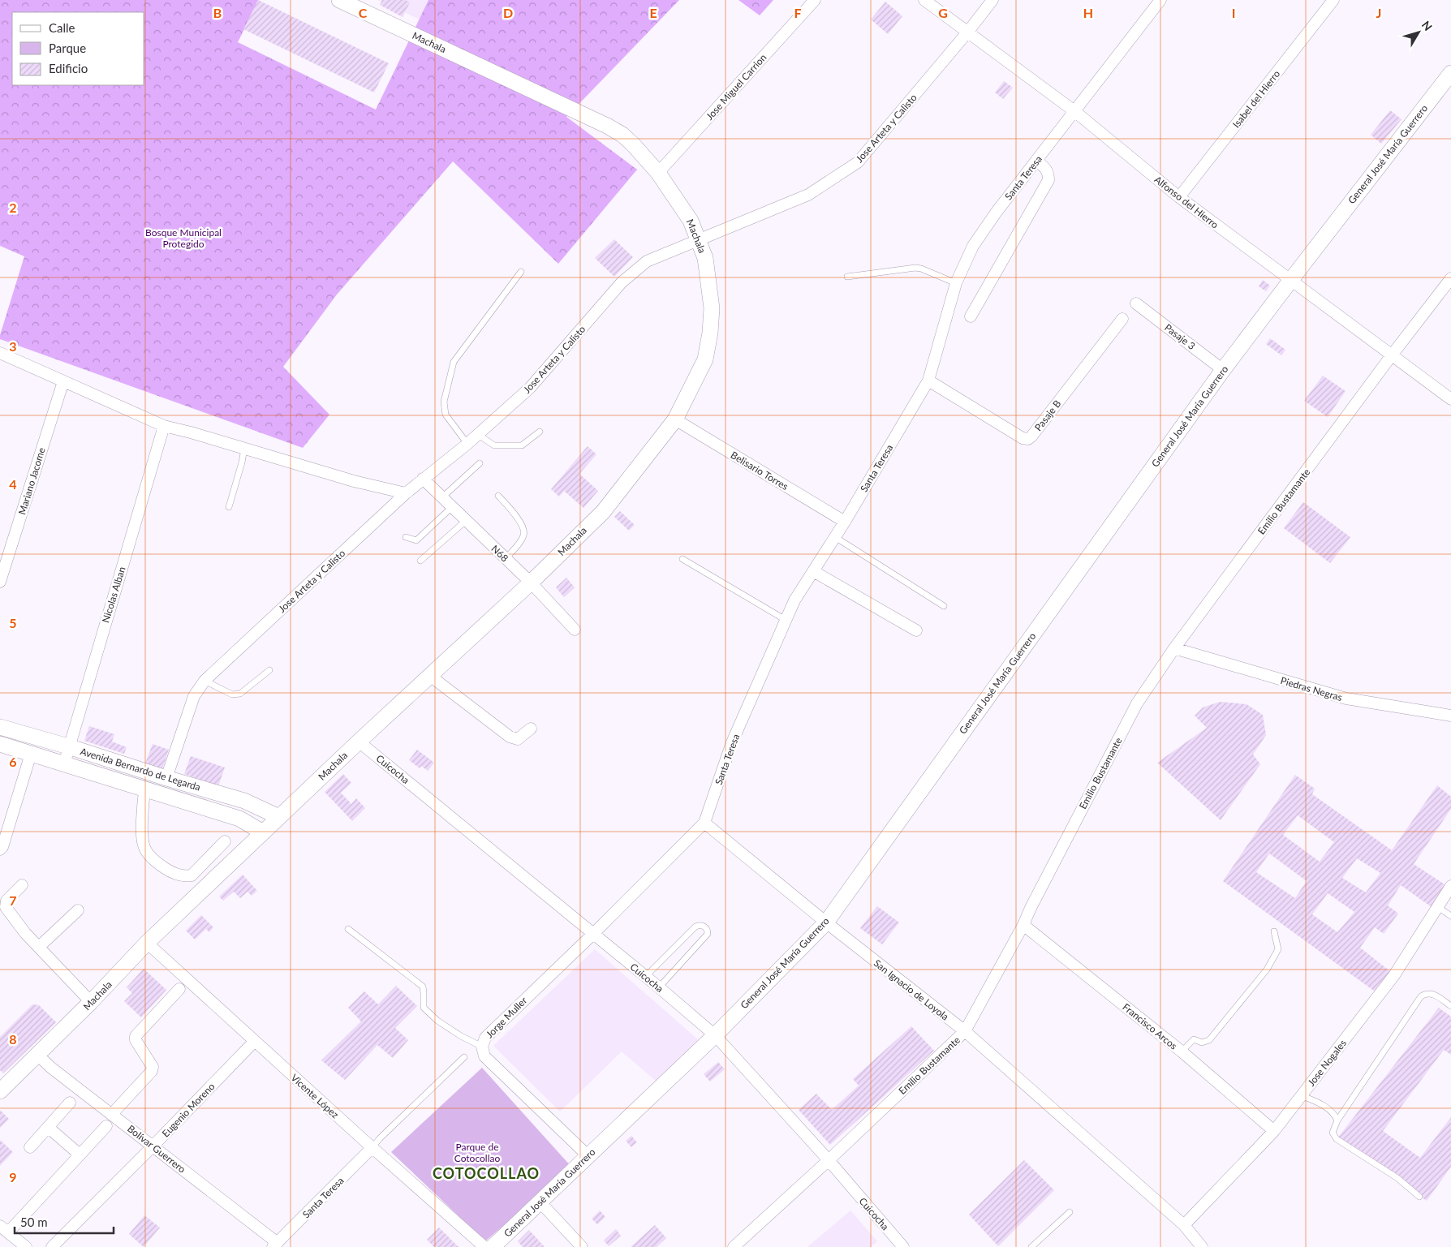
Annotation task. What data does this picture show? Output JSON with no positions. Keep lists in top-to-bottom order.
{
  "streets": {
    "street": [
      "Machala",
      "Jose Miguel Carrion",
      "Isabel del Hierro",
      "Jose Arteta y Calisto",
      "General José María Guerrero",
      "Santa Teresa",
      "Alfonso del Hierro",
      "Pasaje 3",
      "Pasaje B",
      "Belisario Torres",
      "Mariano Jacome",
      "Emilio Bustamante",
      "N68",
      "Nicolas Alban",
      "Piedras Negras",
      "Avenida Bernardo de Legarda",
      "Cuicocha",
      "San Ignacio de Loyola",
      "Jorge Muller",
      "Francisco Arcos",
      "Jose Nogales",
      "Vicente López",
      "Eugenio Moreno",
      "Bolívar Guerrero"
    ]
  },
  "crossings": [
    ["Machala", "Jose Miguel Carrion"],
    ["Machala", "Jose Arteta y Calisto"],
    ["Machala", "Belisario Torres"],
    ["Machala", "N68"],
    ["Machala", "Avenida Bernardo de Legarda"],
    ["Machala", "Cuicocha"],
    ["Machala", "Vicente López"],
    ["Machala", "Bolívar Guerrero"],
    ["Isabel del Hierro", "Alfonso del Hierro"],
    ["Jose Arteta y Calisto", "Alfonso del Hierro"],
    ["Jose Arteta y Calisto", "N68"],
    ["Jose Arteta y Calisto", "Avenida Bernardo de Legarda"],
    ["General José María Guerrero", "Alfonso del Hierro"],
    ["General José María Guerrero", "Pasaje 3"],
    ["General José María Guerrero", "Cuicocha"],
    ["General José María Guerrero", "San Ignacio de Loyola"],
    ["General José María Guerrero", "Jorge Muller"],
    ["Santa Teresa", "Alfonso del Hierro"],
    ["Santa Teresa", "Pasaje B"],
    ["Santa Teresa", "Belisario Torres"],
    ["Santa Teresa", "Cuicocha"],
    ["Santa Teresa", "San Ignacio de Loyola"],
    ["Santa Teresa", "Jorge Muller"],
    ["Santa Teresa", "Vicente López"],
    ["Santa Teresa", "Bolívar Guerrero"],
    ["Alfonso del Hierro", "Emilio Bustamante"],
    ["Emilio Bustamante", "Piedras Negras"],
    ["Emilio Bustamante", "Cuicocha"],
    ["Emilio Bustamante", "San Ignacio de Loyola"],
    ["Emilio Bustamante", "Francisco Arcos"],
    ["Nicolas Alban", "Avenida Bernardo de Legarda"],
    ["Cuicocha", "Jorge Muller"],
    ["San Ignacio de Loyola", "Jose Nogales"],
    ["Francisco Arcos", "Jose Nogales"],
    ["Vicente López", "Eugenio Moreno"],
    ["Eugenio Moreno", "Bolívar Guerrero"]
  ],
  "districts": ["COTOCOLLAO"],
  "parks": ["Bosque Municipal Protegido", "Parque de Cotocollao"],
  "legend": ["Calle", "Parque", "Edificio"],
  "scale_bar": "50 m",
  "north": "top right",
  "grid": {
    "columns": [
      "B",
      "C",
      "D",
      "E",
      "F",
      "G",
      "H",
      "I",
      "J"
    ],
    "rows": [
      "2",
      "3",
      "4",
      "5",
      "6",
      "7",
      "8",
      "9"
    ]
  }
}
